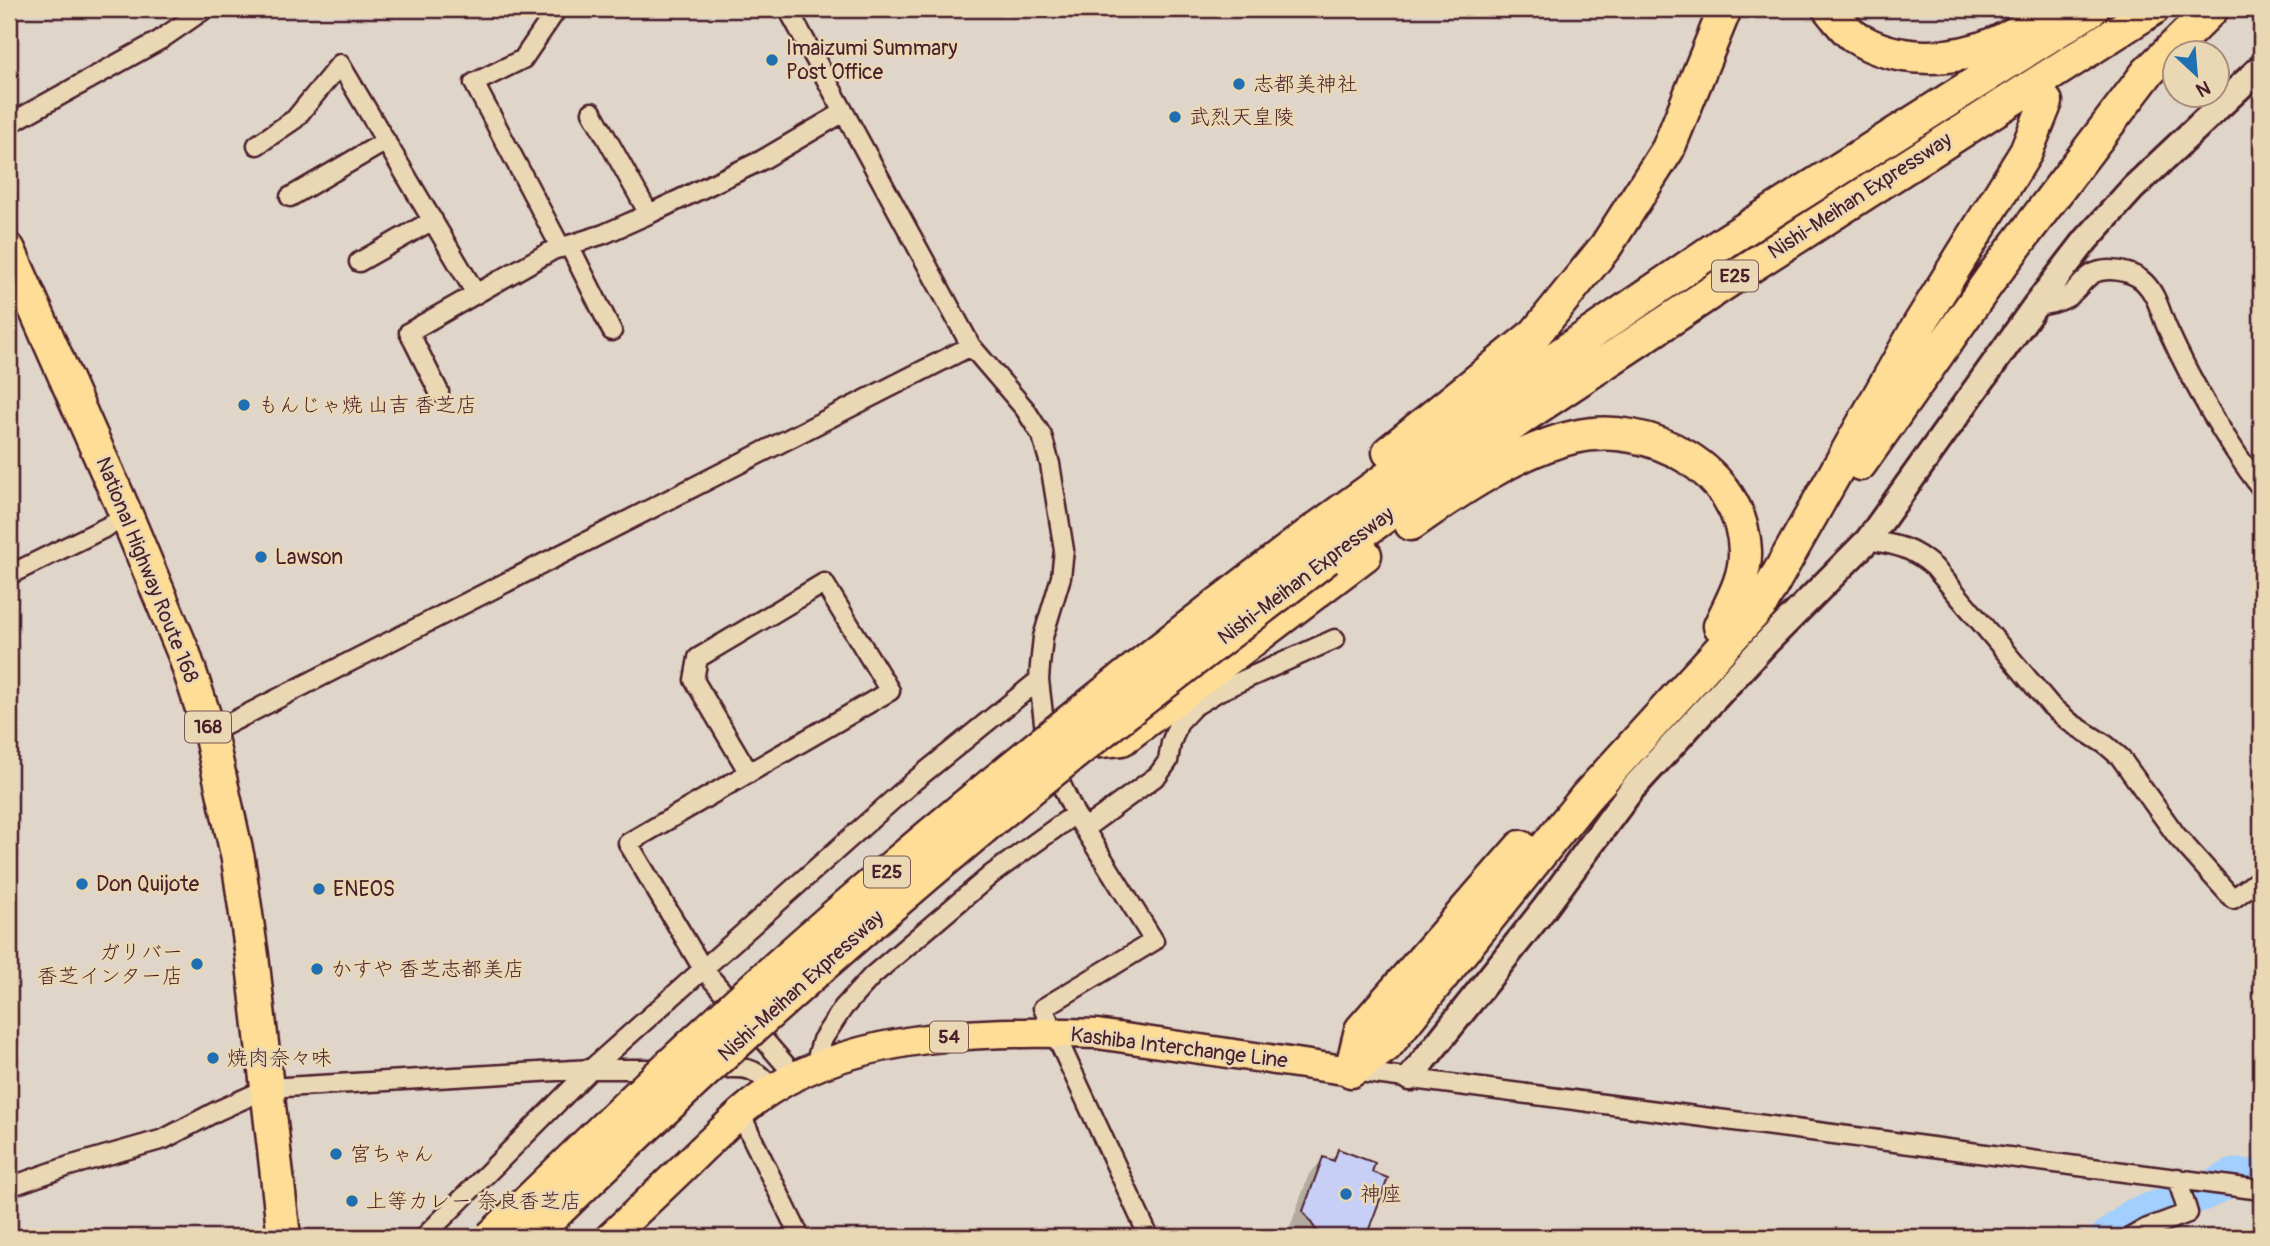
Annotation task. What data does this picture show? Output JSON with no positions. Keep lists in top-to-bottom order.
{
  "streets": {
    "highway": [
      "Nishi-Meihan Expressway",
      "E25",
      "National Highway Route 168",
      "168"
    ],
    "main road": ["54", "Kashiba Interchange Line"]
  },
  "places": [
    "Imaizumi Summary Post Office",
    "志都美神社",
    "武烈天皇陵",
    "もんじゃ焼 山吉 香芝店",
    "Lawson",
    "Don Quijote",
    "ENEOS",
    "ガリバー 香芝インター店",
    "かすや 香芝志都美店",
    "焼肉奈々味",
    "宮ちゃん",
    "神座",
    "上等カレー 奈良香芝店"
  ],
  "north": "bottom right"
}
